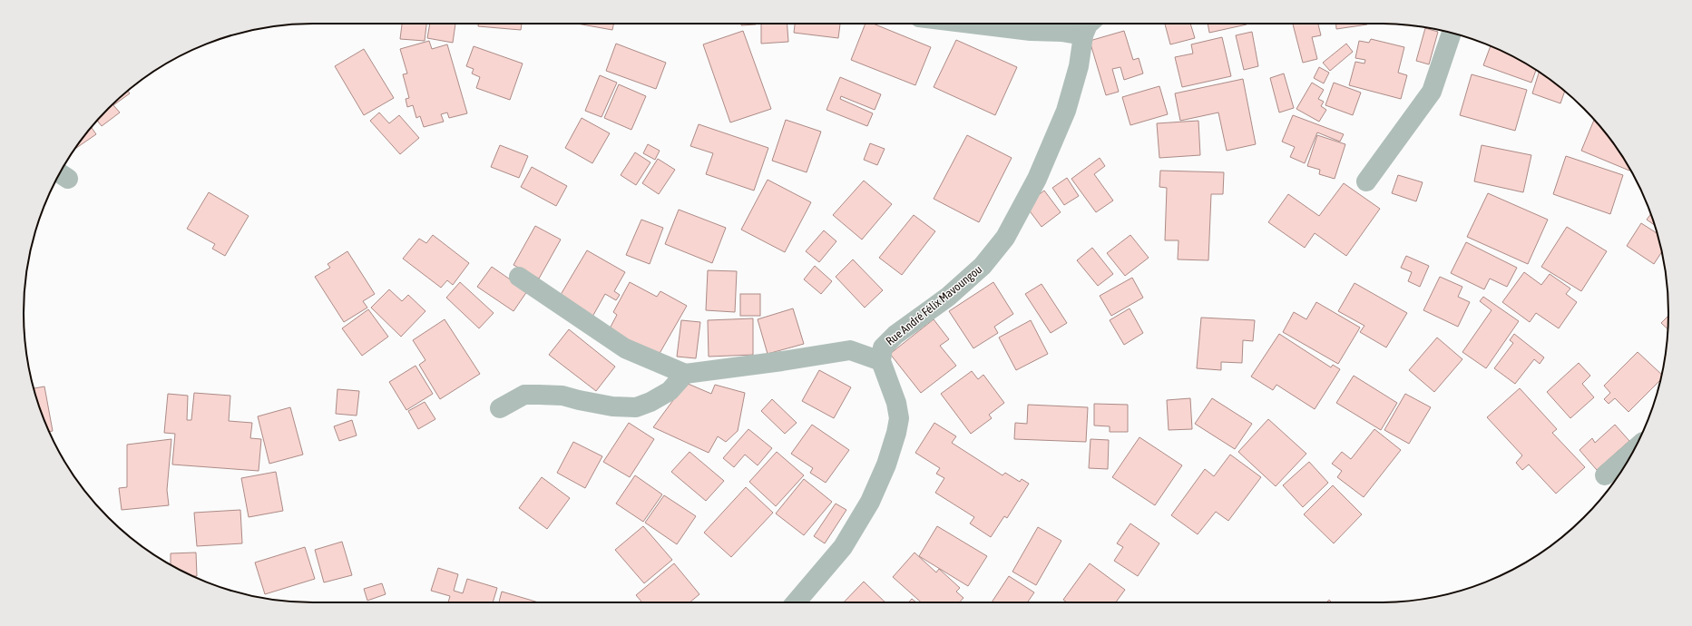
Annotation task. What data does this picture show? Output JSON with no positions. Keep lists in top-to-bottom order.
{
  "streets": {
    "street": ["Rue André Félix Mavoungou"]
  }
}
